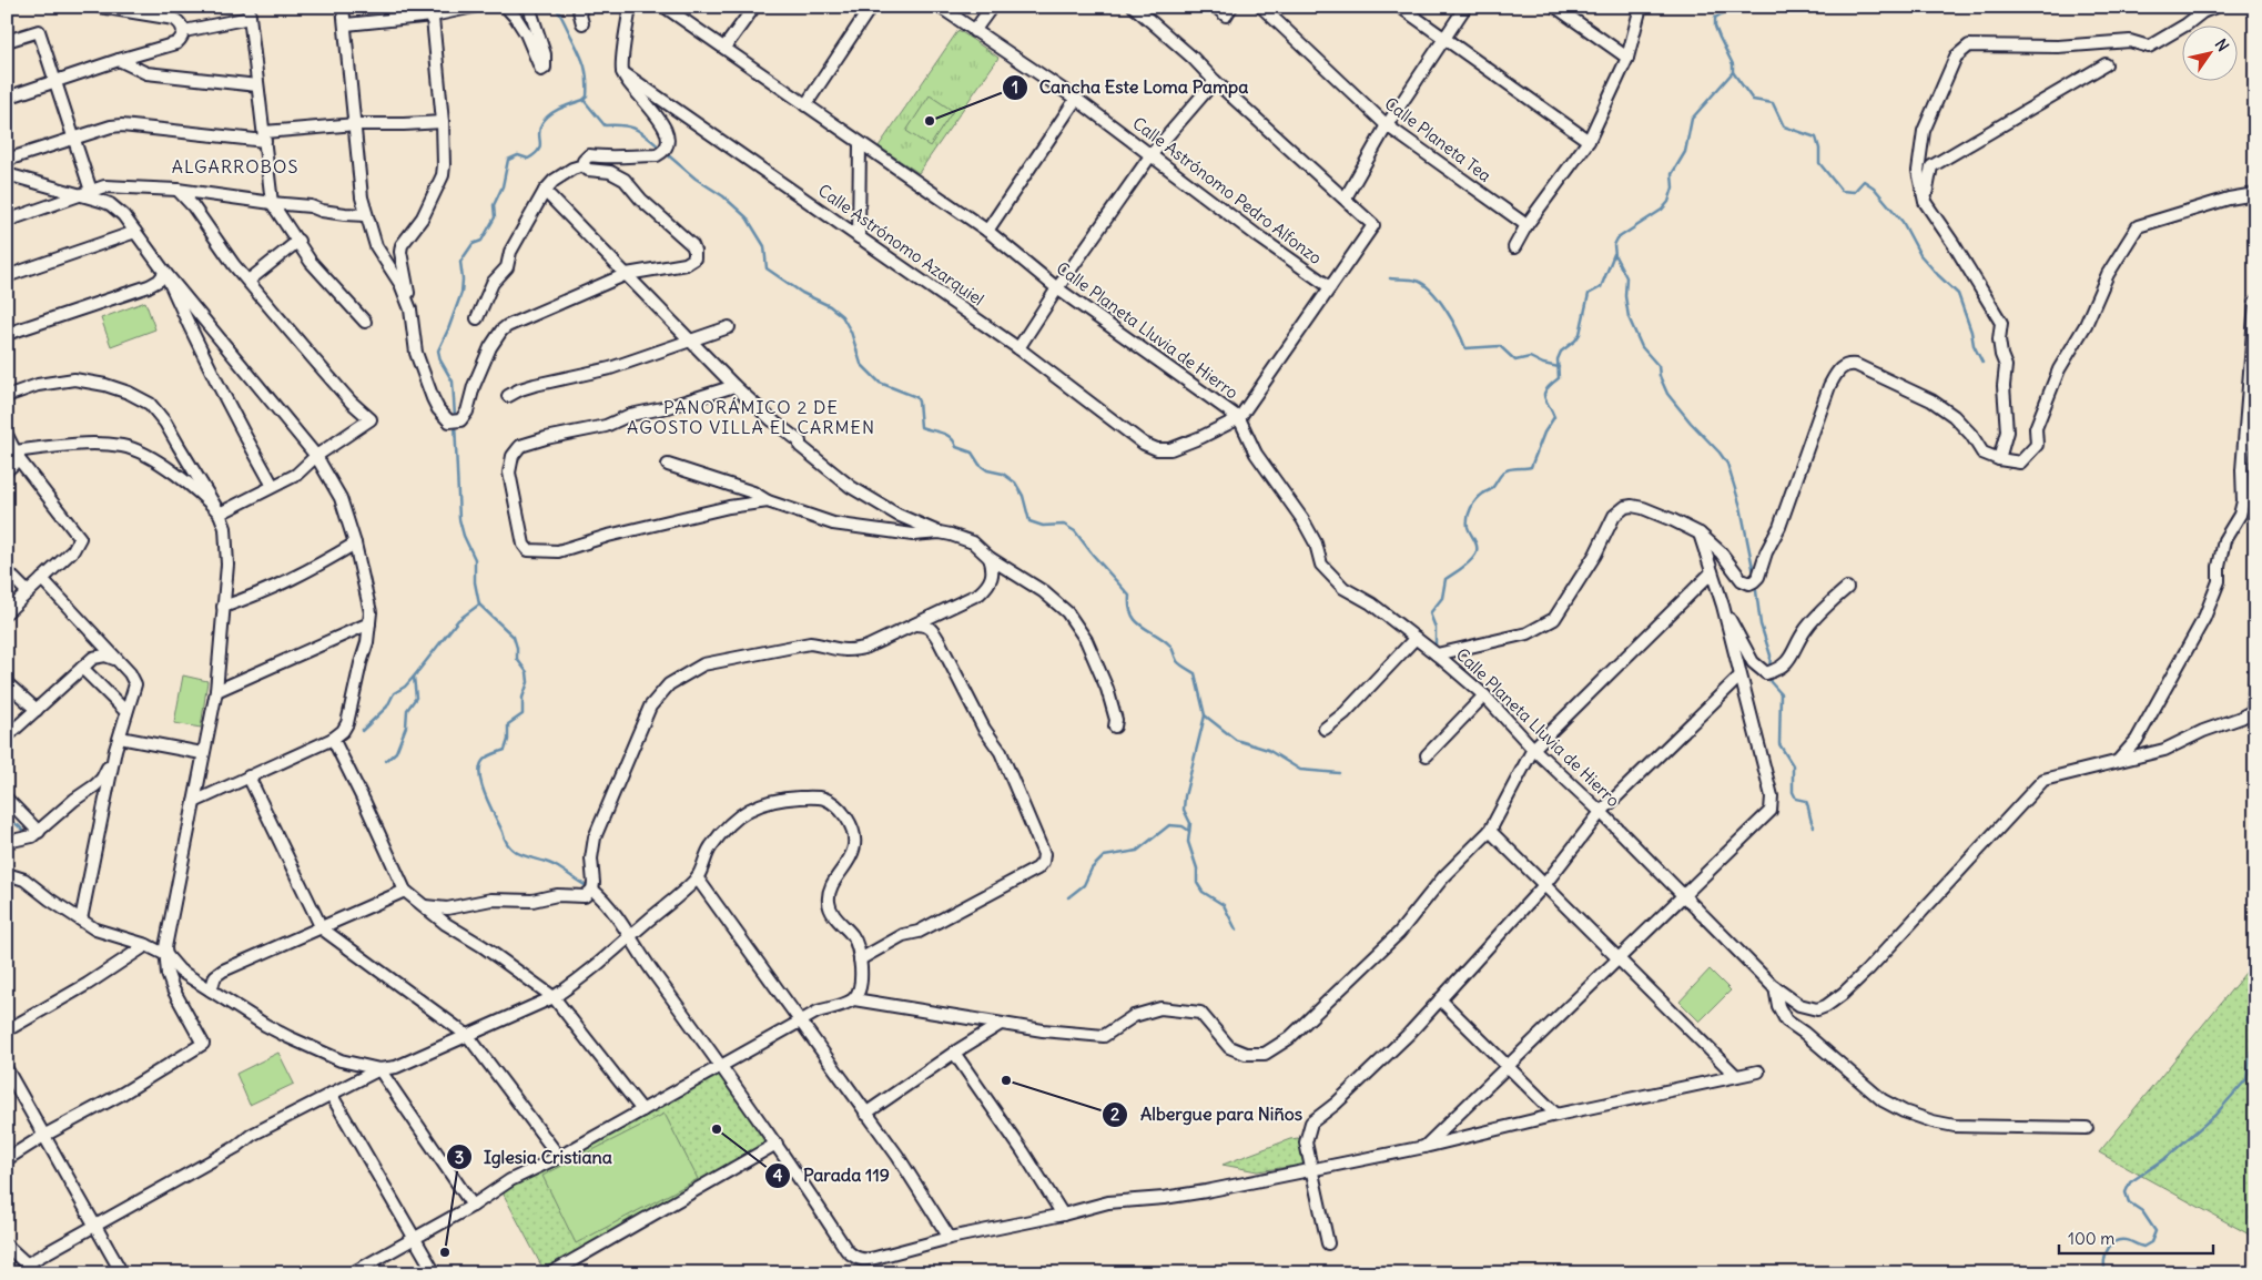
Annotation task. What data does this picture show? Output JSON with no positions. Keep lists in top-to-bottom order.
{
  "streets": {
    "street": [
      "Calle Planeta Tea",
      "Calle Astrónomo Pedro Alfonzo",
      "Calle Astrónomo Azarquiel",
      "Calle Planeta Lluvia de Hierro"
    ]
  },
  "crossings": [
    ["Calle Astrónomo Azarquiel", "Calle Planeta Lluvia de Hierro"]
  ],
  "districts": ["ALGARROBOS", "PANORÁMICO 2 DE AGOSTO VILLA EL CARMEN"],
  "places": [
    "Cancha Este Loma Pampa",
    "Albergue para Niños",
    "Parada 119",
    "Iglesia Cristiana"
  ],
  "scale_bar": "100 m",
  "north": "top right"
}
